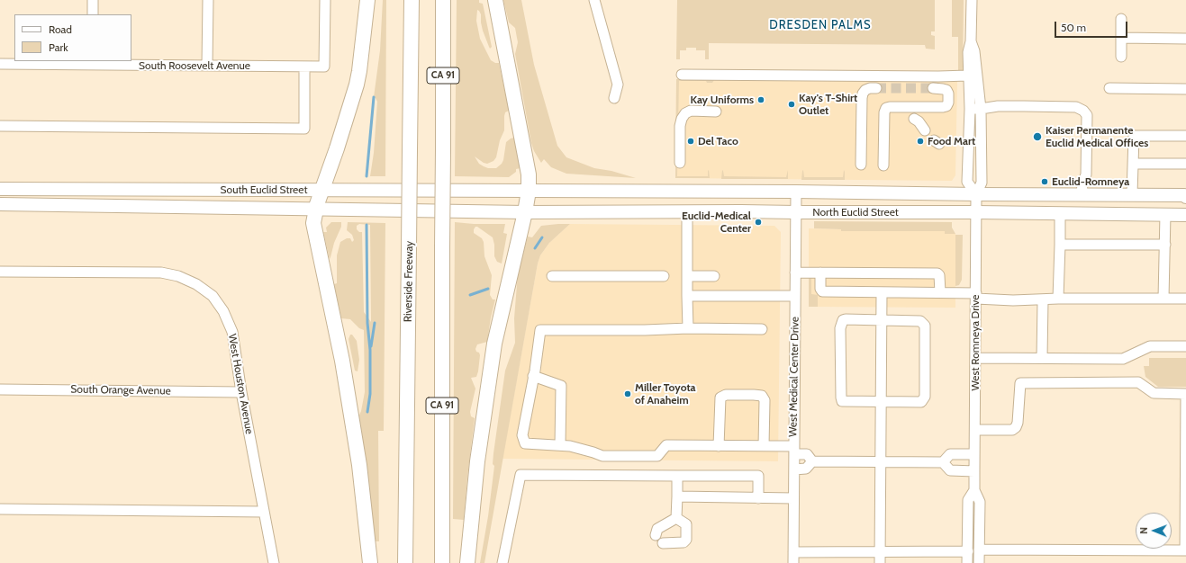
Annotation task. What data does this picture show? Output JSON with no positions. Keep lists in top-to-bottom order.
{
  "streets": {
    "highway": ["CA 91", "Riverside Freeway"],
    "main road": ["South Euclid Street", "North Euclid Street"],
    "street": [
      "South Roosevelt Avenue",
      "West Romneya Drive",
      "West Medical Center Drive",
      "West Houston Avenue",
      "South Orange Avenue"
    ]
  },
  "crossings": [
    ["South Euclid Street", "North Euclid Street"],
    ["North Euclid Street", "West Romneya Drive"],
    ["North Euclid Street", "West Medical Center Drive"],
    ["West Houston Avenue", "South Orange Avenue"]
  ],
  "districts": ["DRESDEN PALMS"],
  "places": [
    "Kay Uniforms",
    "Kay's T-Shirt Outlet",
    "Kaiser Permanente Euclid Medical Offices",
    "Del Taco",
    "Food Mart",
    "Euclid-Romneya",
    "Euclid-Medical Center",
    "Miller Toyota of Anaheim"
  ],
  "legend": ["Road", "Park"],
  "scale_bar": "50 m",
  "north": "left"
}
